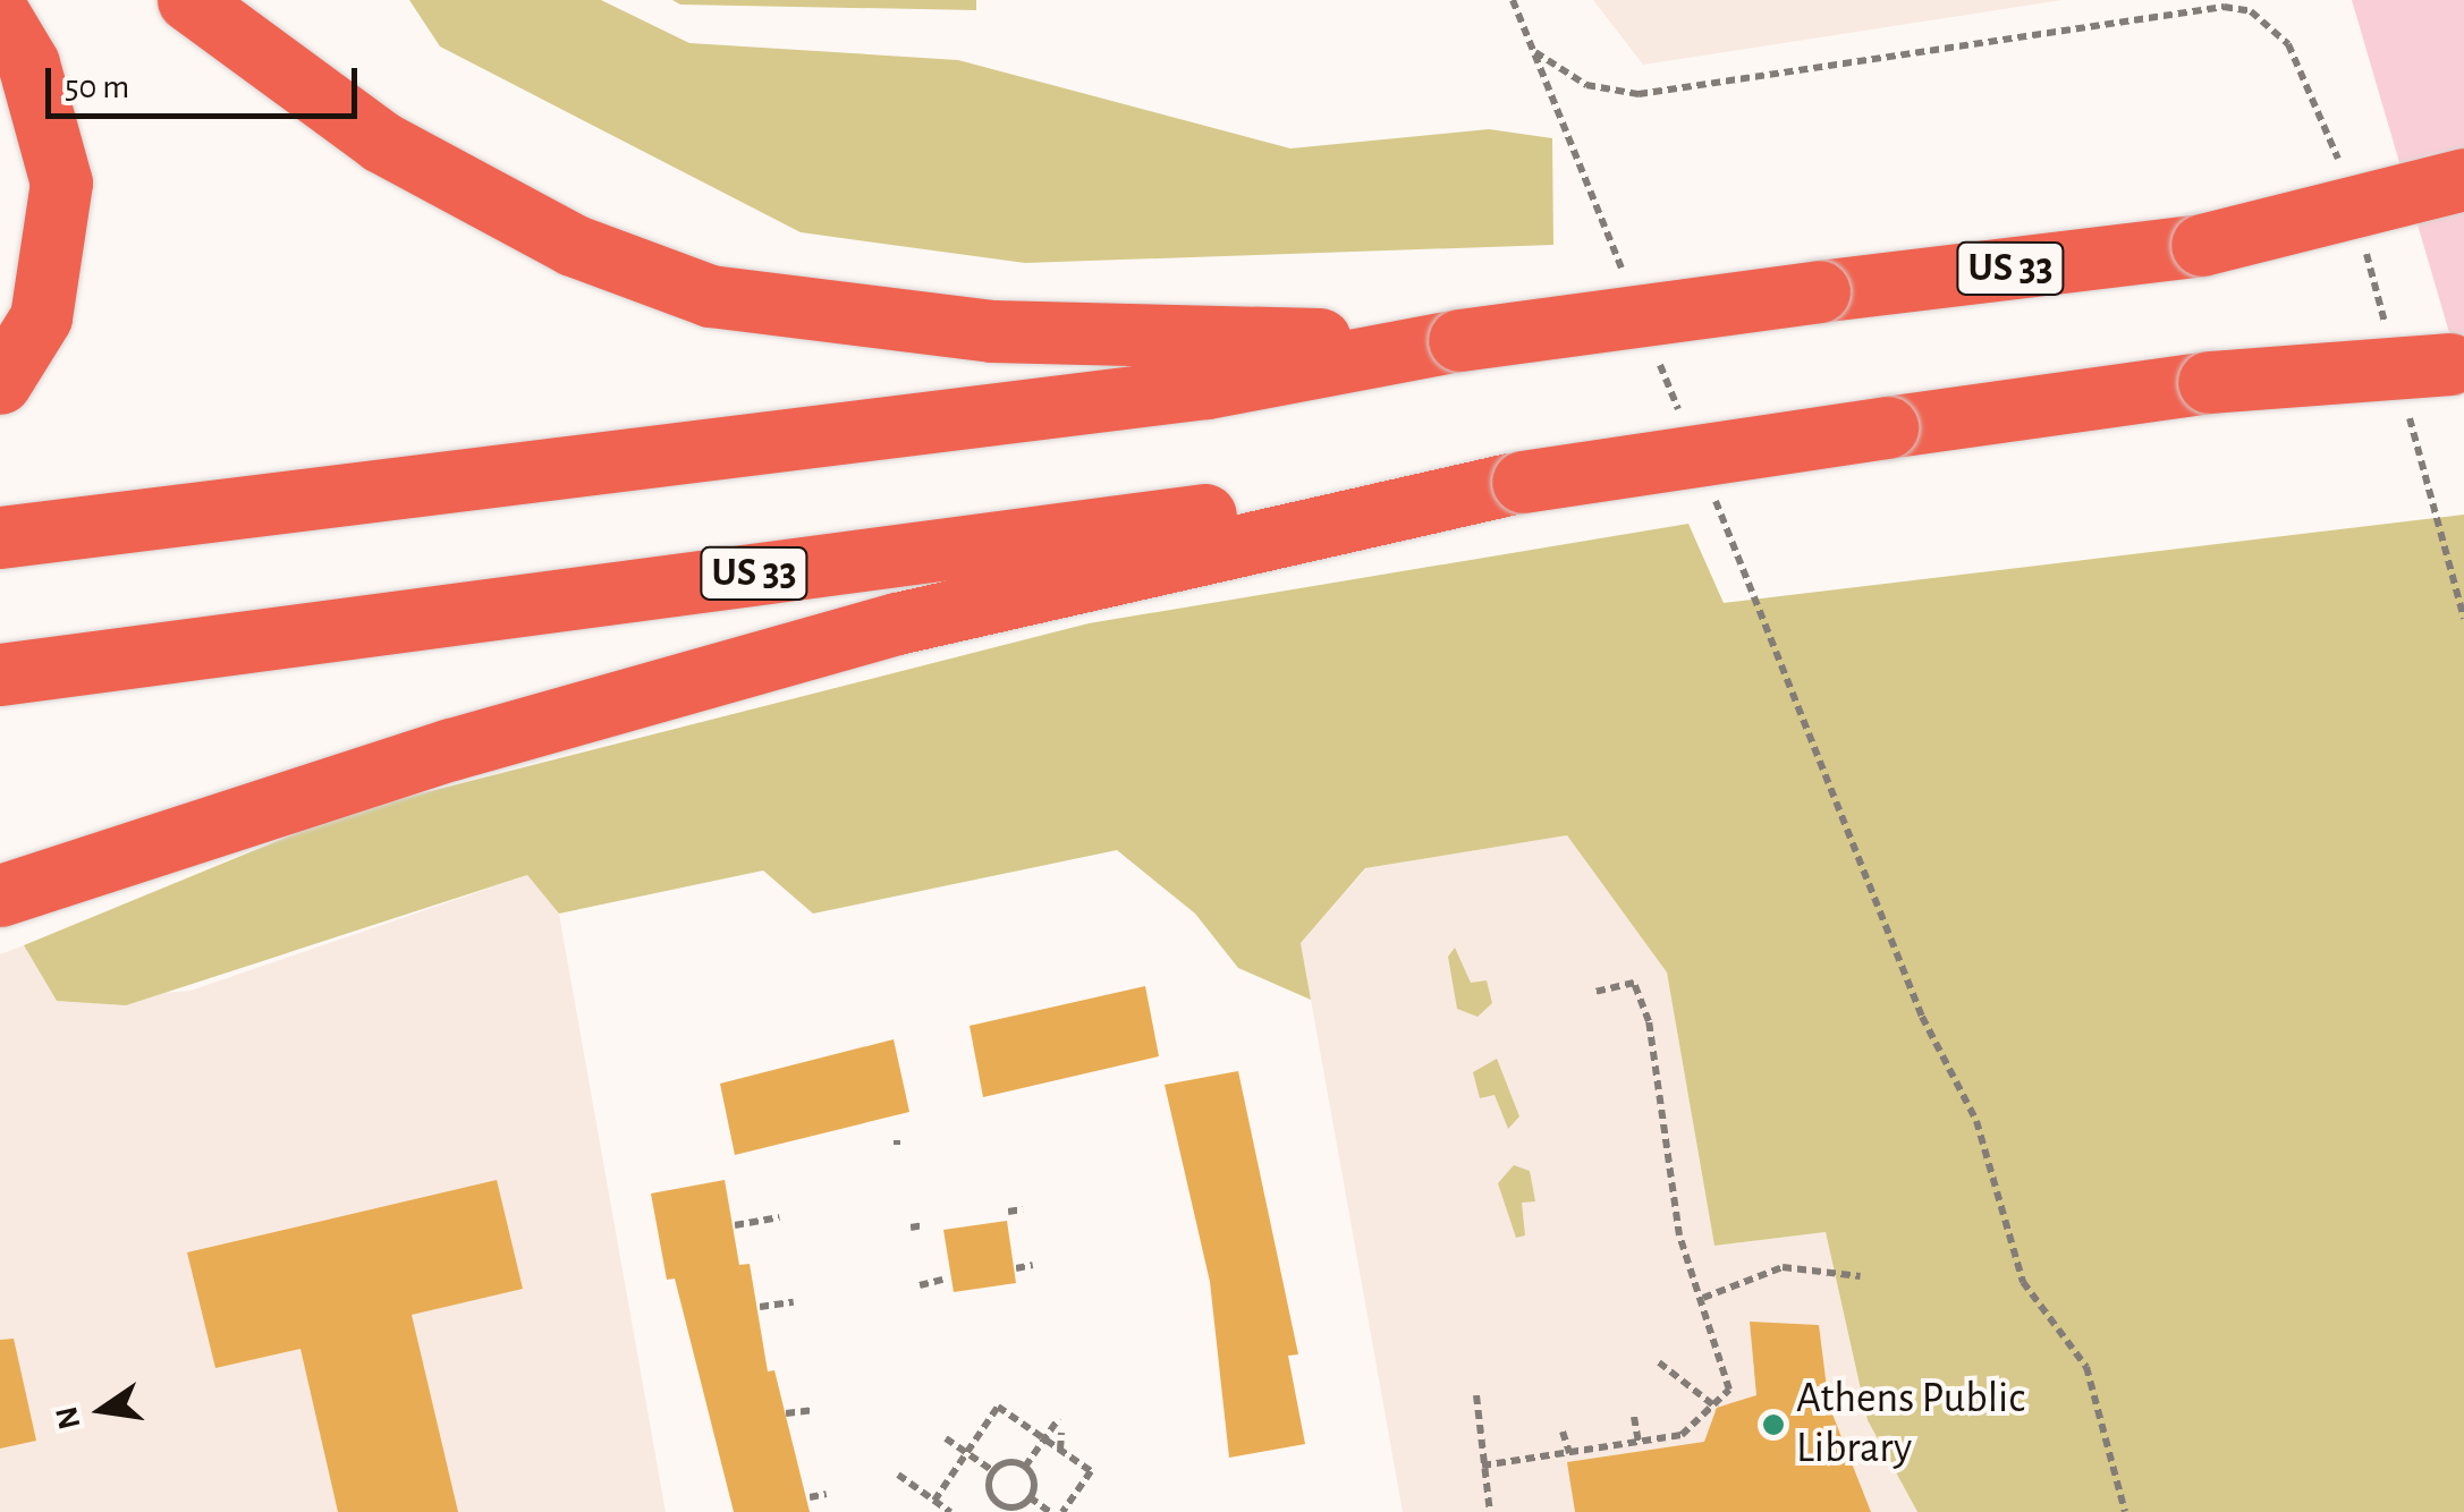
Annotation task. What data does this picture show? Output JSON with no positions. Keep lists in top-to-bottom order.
{
  "streets": {
    "highway": ["US 33"]
  },
  "places": ["Athens Public Library"],
  "scale_bar": "50 m",
  "north": "left"
}
